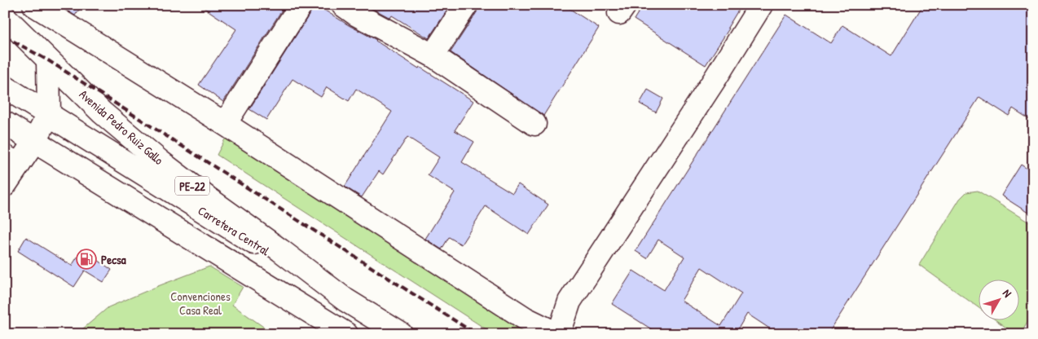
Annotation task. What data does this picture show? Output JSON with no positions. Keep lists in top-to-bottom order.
{
  "streets": {
    "main road": ["Avenida Pedro Ruiz Gallo", "PE-22", "Carretera Central"]
  },
  "crossings": [
    ["Avenida Pedro Ruiz Gallo", "Carretera Central"]
  ],
  "parks": ["Convenciones Casa Real"],
  "places": {
    "fuel station": ["Pecsa"]
  },
  "north": "top right"
}
